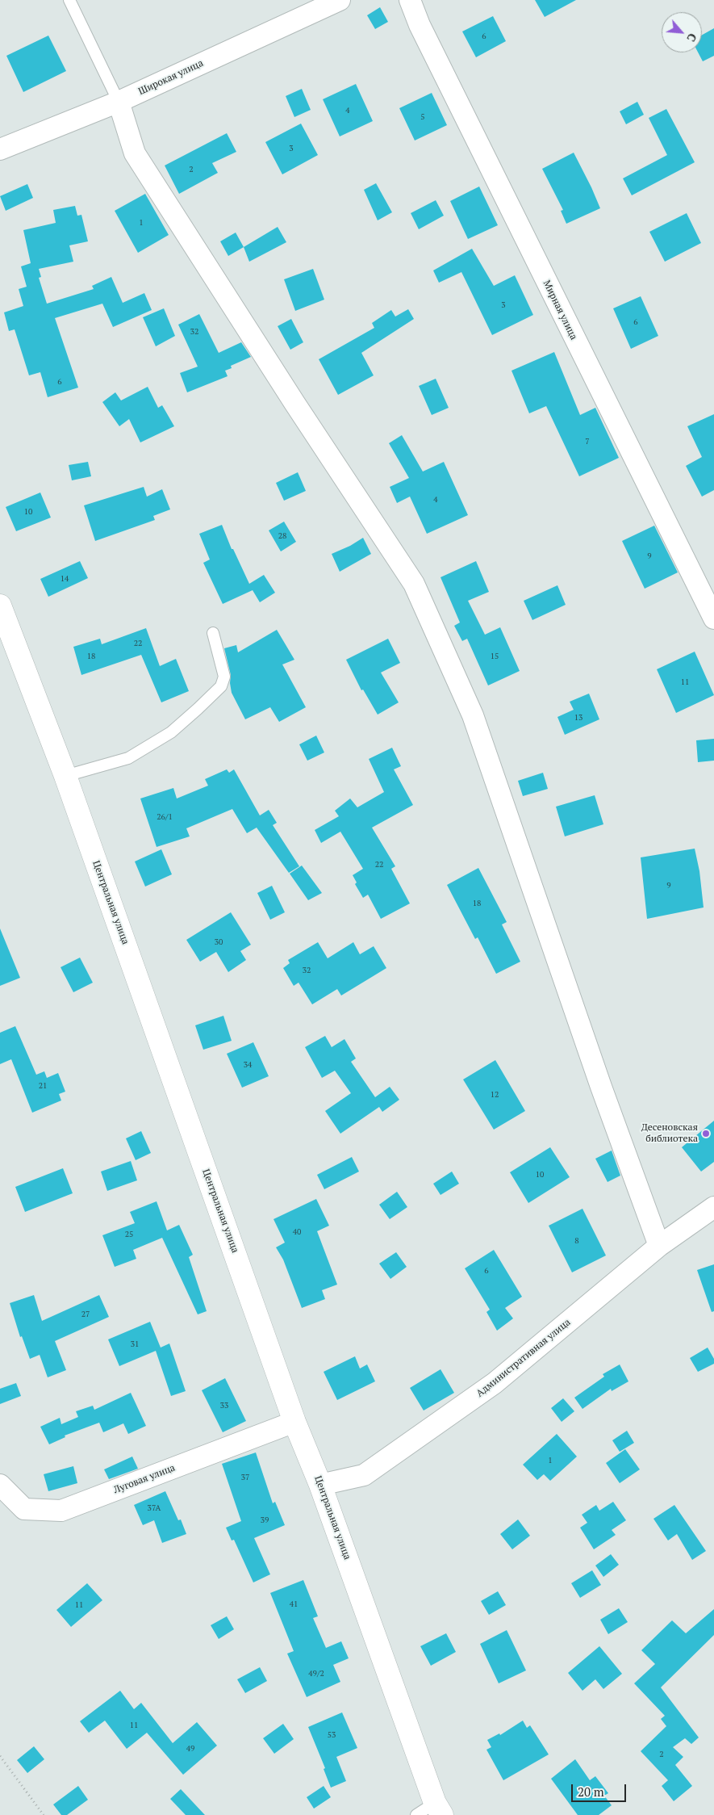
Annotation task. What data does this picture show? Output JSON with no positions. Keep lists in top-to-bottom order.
{
  "streets": {
    "street": [
      "Широкая улица",
      "Мирная улица",
      "Центральная улица",
      "Административная улица",
      "Луговая улица"
    ]
  },
  "crossings": [
    ["Центральная улица", "Административная улица"],
    ["Центральная улица", "Луговая улица"]
  ],
  "places": ["Десеновская библиотека"],
  "house_numbers": [
    "6",
    "4",
    "5",
    "3",
    "2",
    "1",
    "3",
    "6",
    "32",
    "6",
    "7",
    "4",
    "10",
    "28",
    "9",
    "14",
    "22",
    "18",
    "15",
    "11",
    "13",
    "26/1",
    "22",
    "9",
    "18",
    "30",
    "32",
    "34",
    "21",
    "12",
    "10",
    "40",
    "25",
    "8",
    "6",
    "27",
    "31",
    "33",
    "1",
    "37",
    "37А",
    "39",
    "41",
    "11",
    "49/2",
    "11",
    "53",
    "49",
    "2"
  ],
  "scale_bar": "20 m",
  "north": "bottom right"
}
